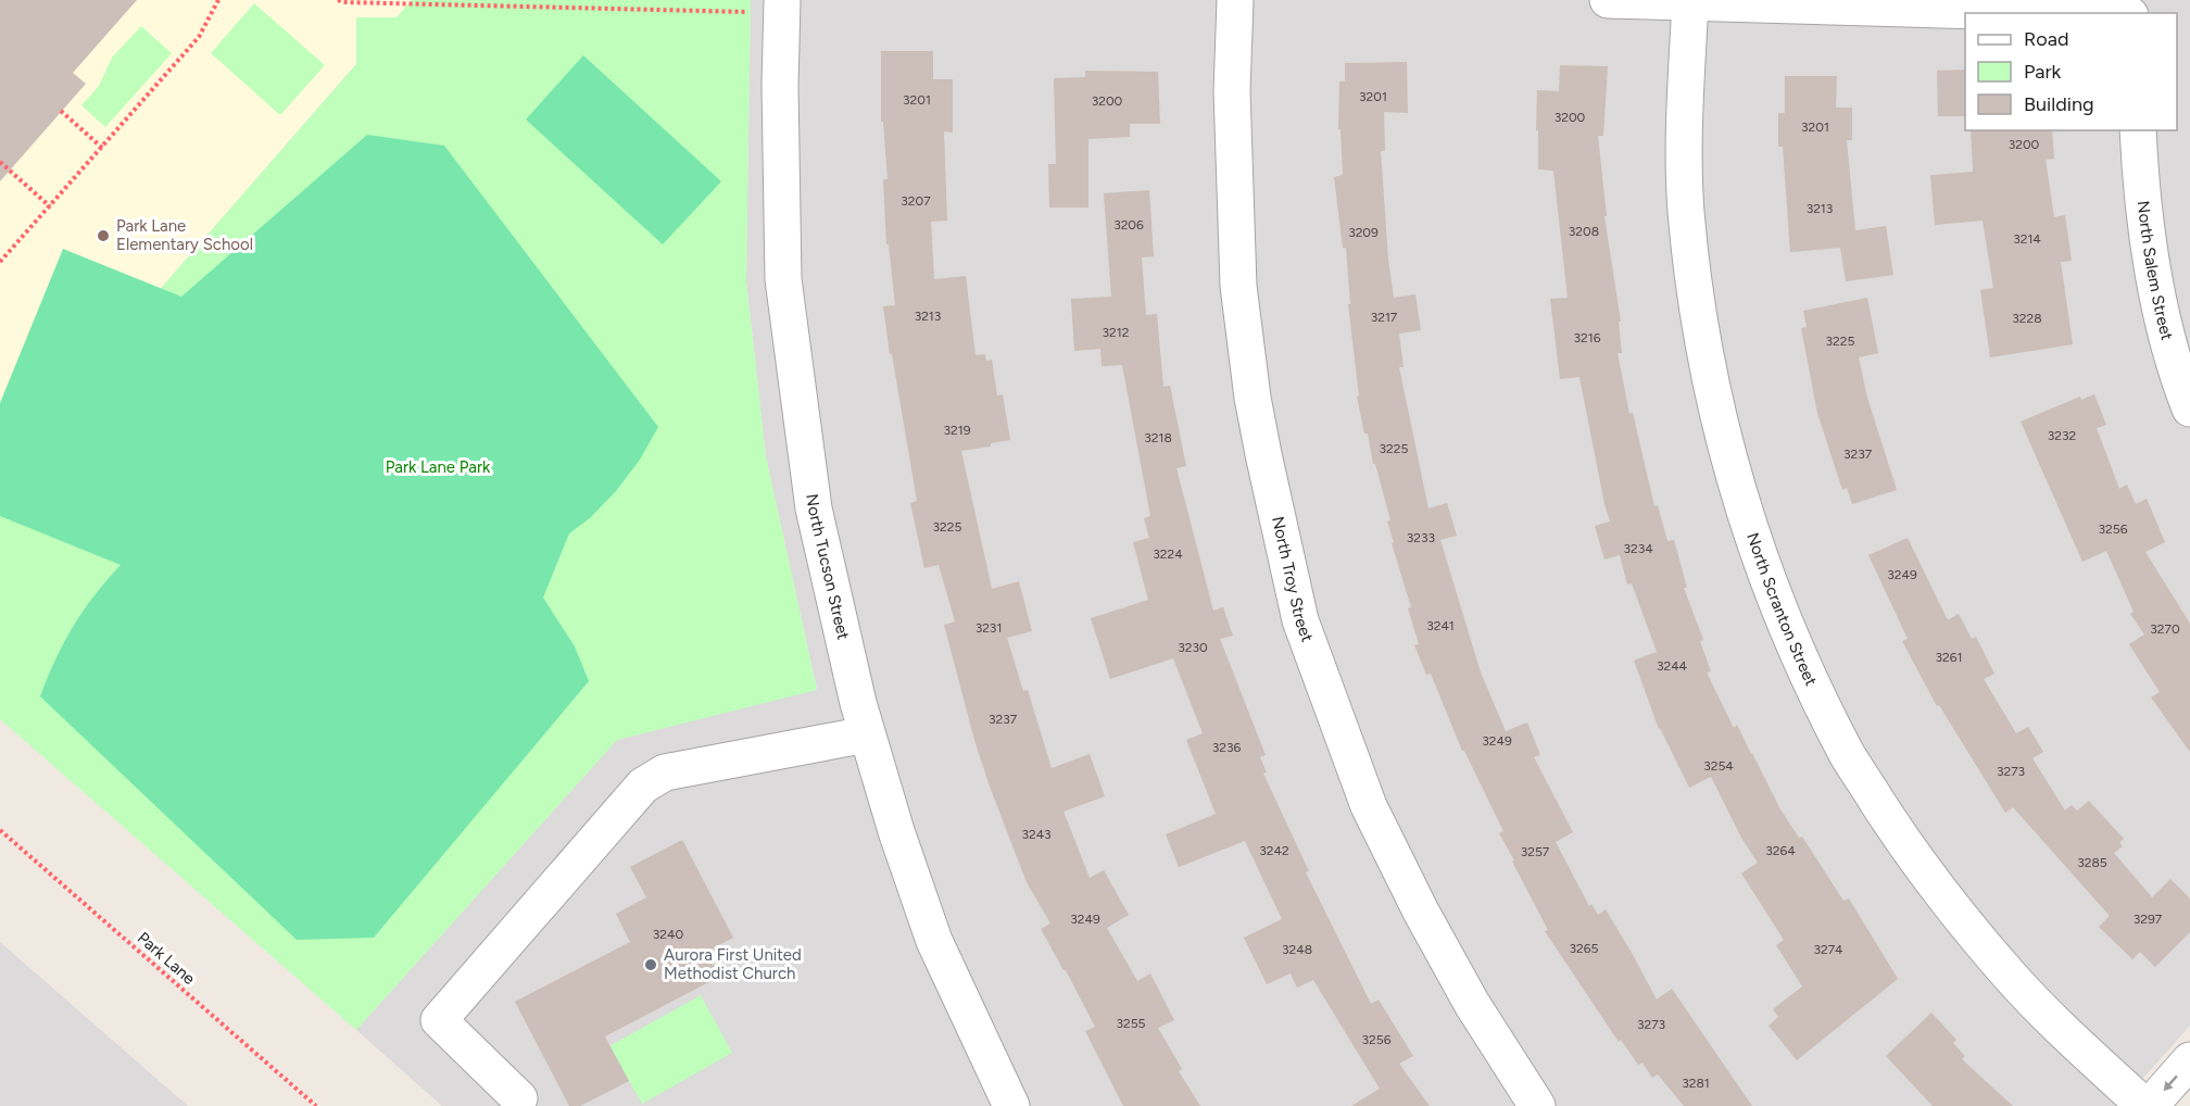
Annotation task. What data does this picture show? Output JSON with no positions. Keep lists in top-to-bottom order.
{
  "streets": {
    "street": [
      "North Salem Street",
      "North Tucson Street",
      "North Troy Street",
      "North Scranton Street"
    ],
    "path": ["Park Lane"]
  },
  "parks": ["Park Lane Park"],
  "places": ["Park Lane Elementary School", "Aurora First United Methodist Church"],
  "house_numbers": [
    "3201",
    "3201",
    "3200",
    "3200",
    "3201",
    "3200",
    "3207",
    "3213",
    "3206",
    "3208",
    "3209",
    "3214",
    "3213",
    "3217",
    "3228",
    "3212",
    "3216",
    "3225",
    "3219",
    "3232",
    "3218",
    "3225",
    "3237",
    "3225",
    "3256",
    "3233",
    "3234",
    "3224",
    "3249",
    "3241",
    "3231",
    "3270",
    "3230",
    "3261",
    "3244",
    "3237",
    "3249",
    "3236",
    "3254",
    "3273",
    "3243",
    "3242",
    "3264",
    "3257",
    "3285",
    "3249",
    "3297",
    "3240",
    "3265",
    "3248",
    "3274",
    "3255",
    "3273",
    "3256",
    "3281"
  ],
  "legend": ["Road", "Park", "Building"]
}
